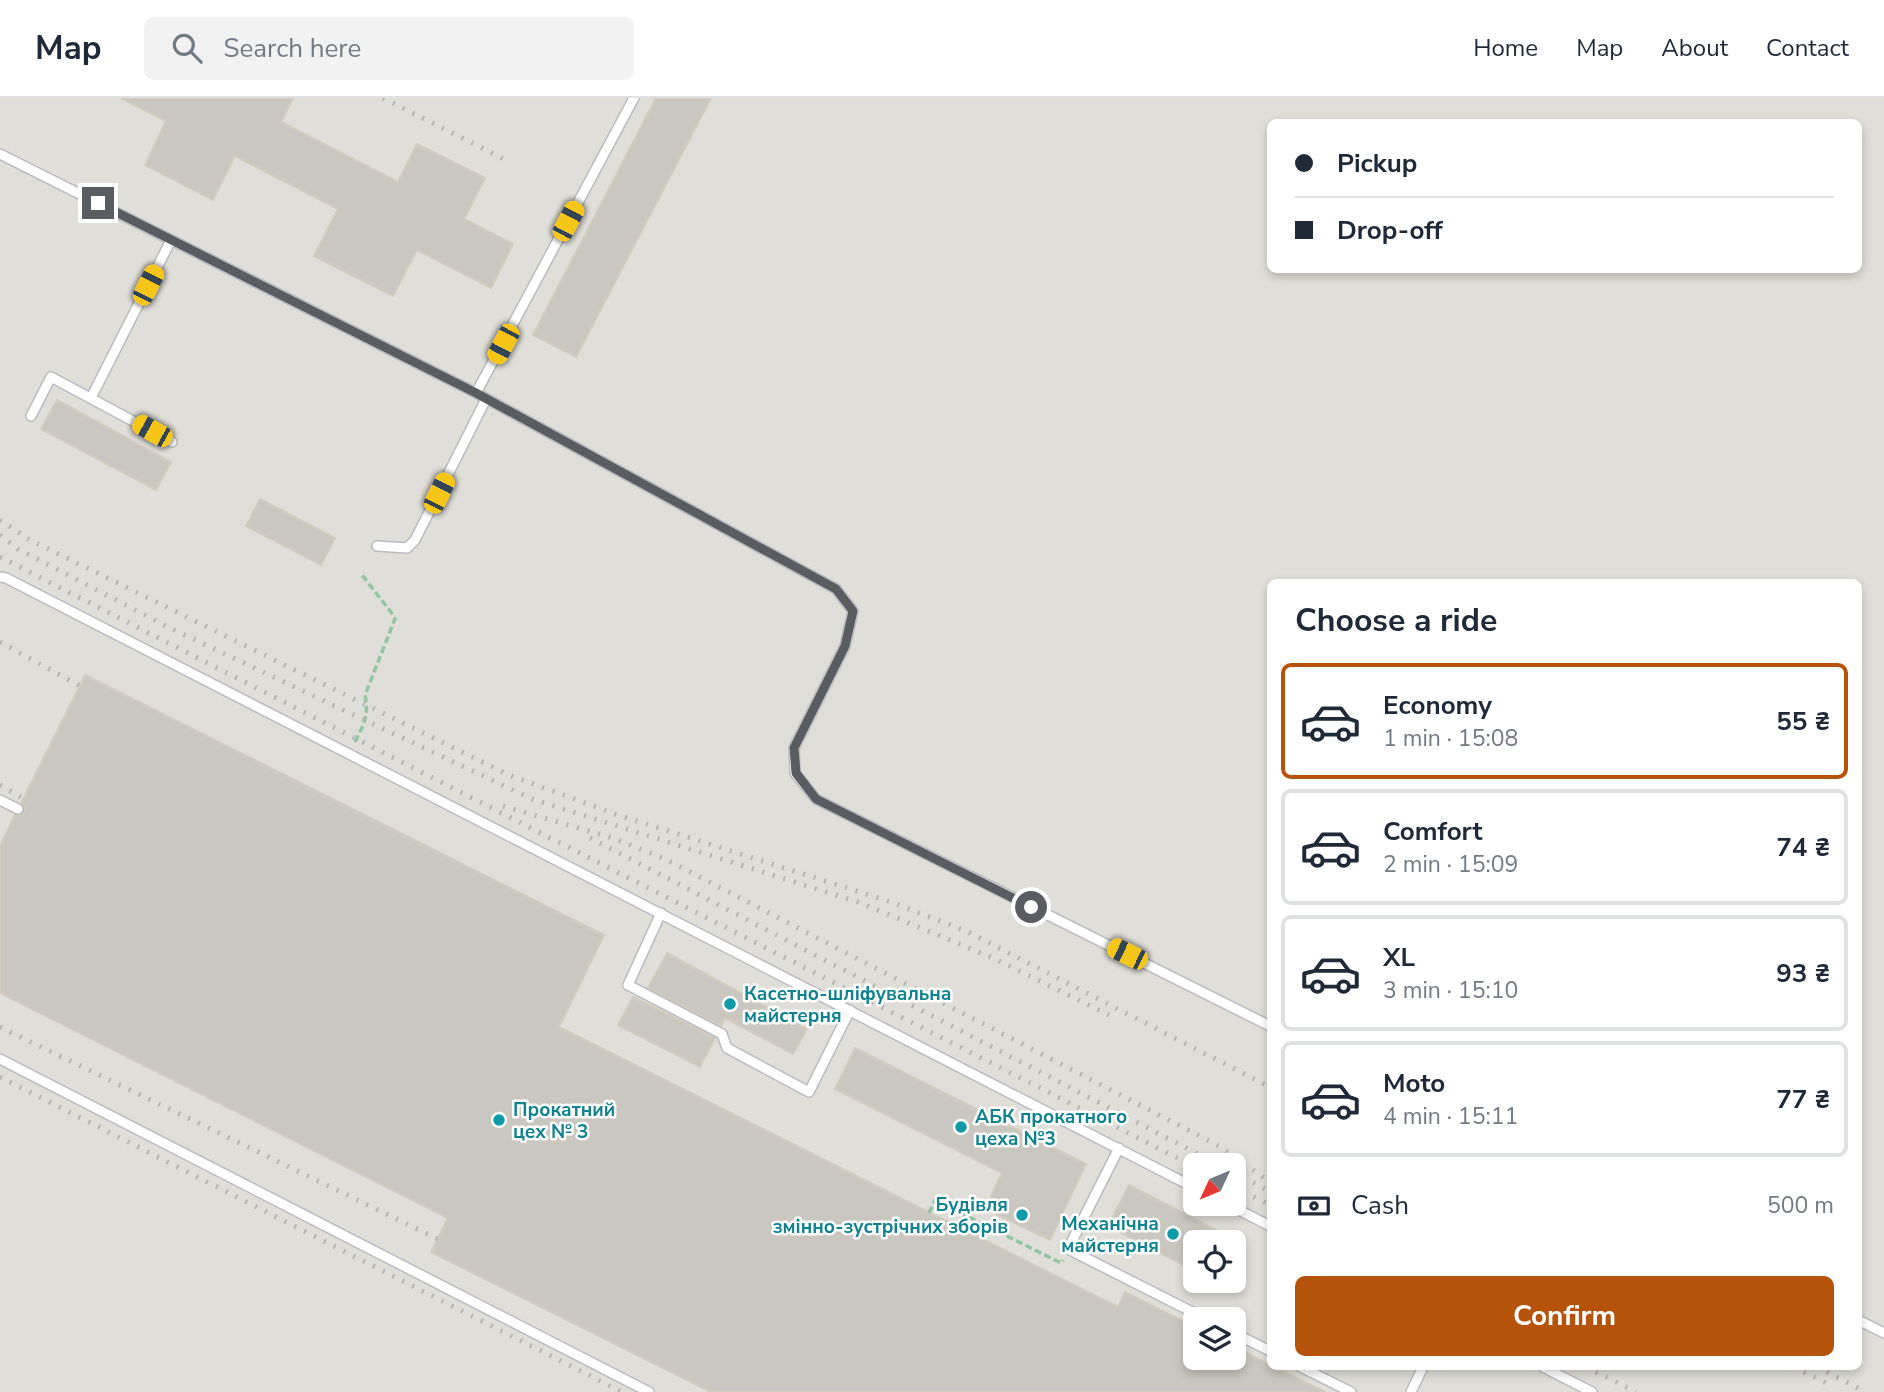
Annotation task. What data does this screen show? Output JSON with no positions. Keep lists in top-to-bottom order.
{
  "places": [
    "Касетно-шліфувальна майстерня",
    "Прокатний цех № 3",
    "АБК прокатного цеха №3",
    "Будівля змінно-зустрічних зборів",
    "Механічна майстерня"
  ],
  "north": "bottom left",
  "page": {
    "header": "Map",
    "search": "Search here",
    "nav": [
      "Home",
      "Map",
      "About",
      "Contact"
    ],
    "banner": ["Pickup", "Drop-off"],
    "heading": "Choose a ride",
    "list": [
      {
        "name": "Economy",
        "note": "1 min · 15:08",
        "value": "55 ₴"
      },
      {
        "name": "Comfort",
        "note": "2 min · 15:09",
        "value": "74 ₴"
      },
      {
        "name": "XL",
        "note": "3 min · 15:10",
        "value": "93 ₴"
      },
      {
        "name": "Moto",
        "note": "4 min · 15:11",
        "value": "77 ₴"
      }
    ],
    "pay": ["Cash", "500 m"],
    "buttons": "Confirm"
  }
}
